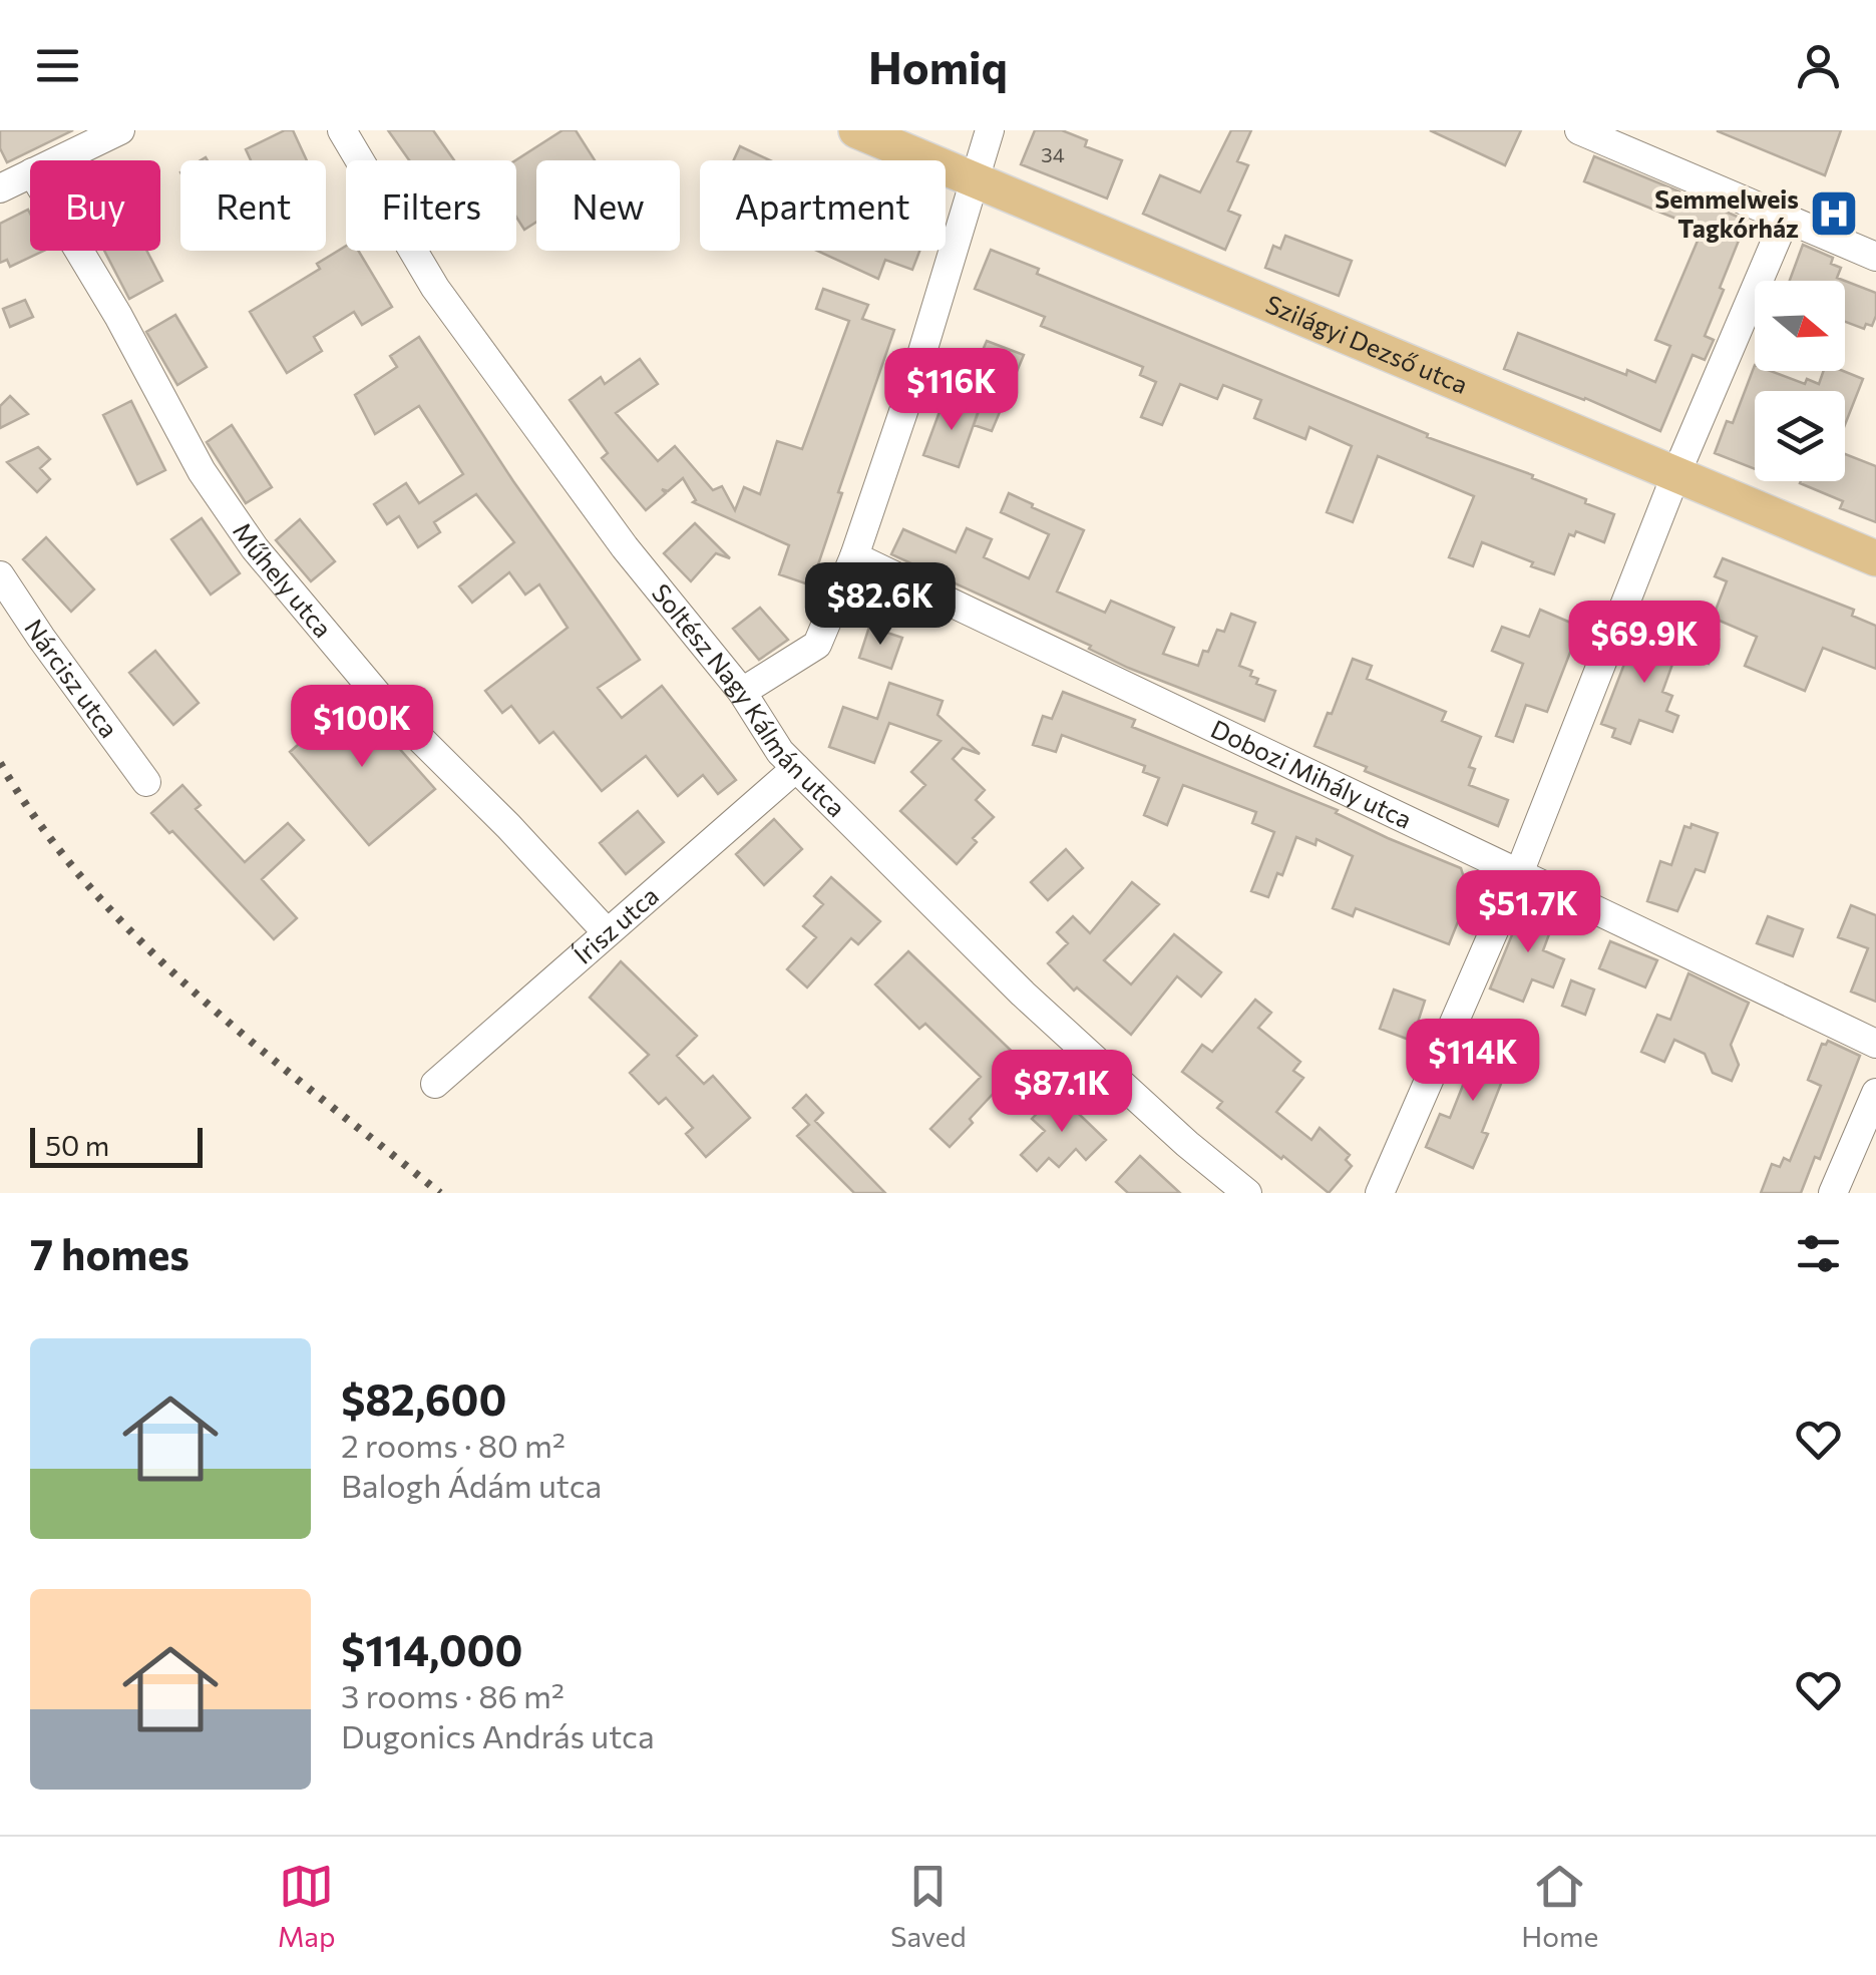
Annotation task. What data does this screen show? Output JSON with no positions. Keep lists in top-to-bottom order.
{
  "streets": {
    "main road": ["Szilágyi Dezső utca"],
    "street": [
      "Műhely utca",
      "Nárcisz utca",
      "Soltész Nagy Kálmán utca",
      "Dobozi Mihály utca",
      "Írisz utca"
    ]
  },
  "crossings": [
    ["Műhely utca", "Írisz utca"],
    ["Soltész Nagy Kálmán utca", "Írisz utca"]
  ],
  "places": {
    "hospital": ["Semmelweis Tagkórház"]
  },
  "house_numbers": ["34"],
  "scale_bar": "50 m",
  "north": "right",
  "page": {
    "header": "Homiq",
    "chip": [
      "Buy",
      "Rent",
      "Filters",
      "New",
      "Apartment"
    ],
    "price": [
      "$116K",
      "$82.6K",
      "$69.9K",
      "$100K",
      "$51.7K",
      "$114K",
      "$87.1K"
    ],
    "scale": "50 m",
    "heading": "7 homes",
    "list": [
      {
        "name": "$82,600",
        "note": "2 rooms · 80 m² · Balogh Ádám utca"
      },
      {
        "name": "$114,000",
        "note": "3 rooms · 86 m² · Dugonics András utca"
      }
    ],
    "tabs": ["Map", "Saved", "Home"]
  }
}
